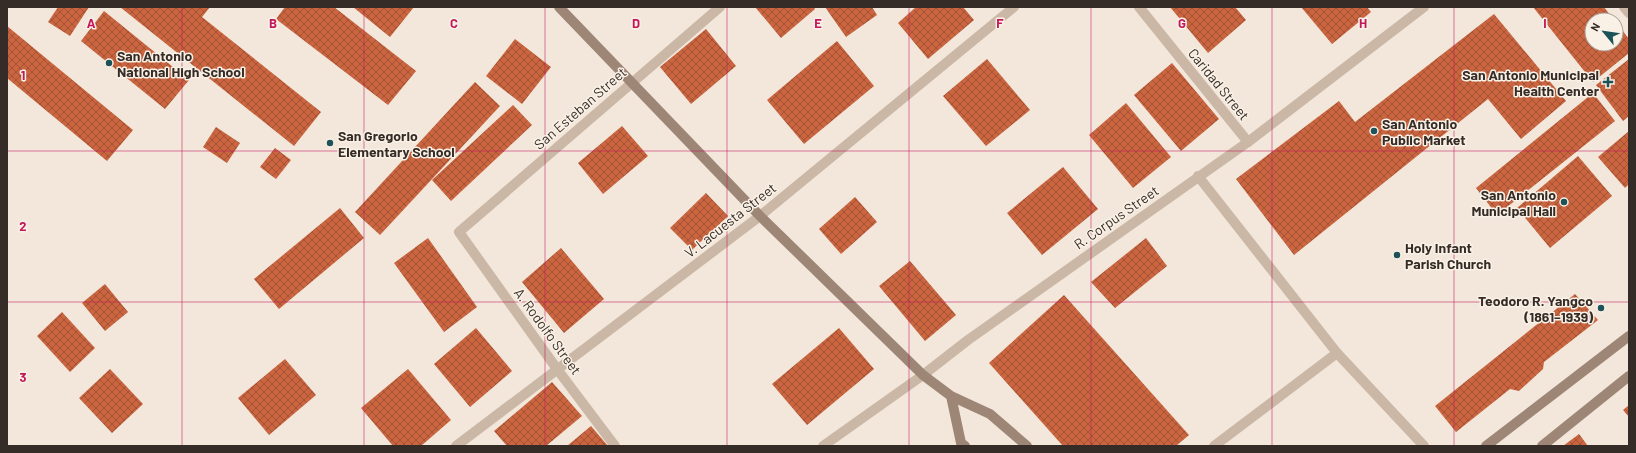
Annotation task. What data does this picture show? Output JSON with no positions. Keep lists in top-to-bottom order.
{
  "streets": {
    "street": [
      "Caridad Street",
      "San Esteban Street",
      "R. Corpus Street",
      "V. Lacuesta Street",
      "A. Rodolfo Street"
    ]
  },
  "crossings": [
    ["Caridad Street", "R. Corpus Street"],
    ["San Esteban Street", "A. Rodolfo Street"],
    ["V. Lacuesta Street", "A. Rodolfo Street"]
  ],
  "places": {
    "other": [
      "San Antonio National High School",
      "San Antonio Public Market",
      "San Gregorio Elementary School",
      "San Antonio Municipal Hall",
      "Holy Infant Parish Church",
      "Teodoro R. Yangco (1861–1939)"
    ],
    "health": ["San Antonio Municipal Health Center"]
  },
  "north": "top left",
  "grid": {
    "columns": [
      "A",
      "B",
      "C",
      "D",
      "E",
      "F",
      "G",
      "H",
      "I"
    ],
    "rows": ["1", "2", "3"]
  }
}
